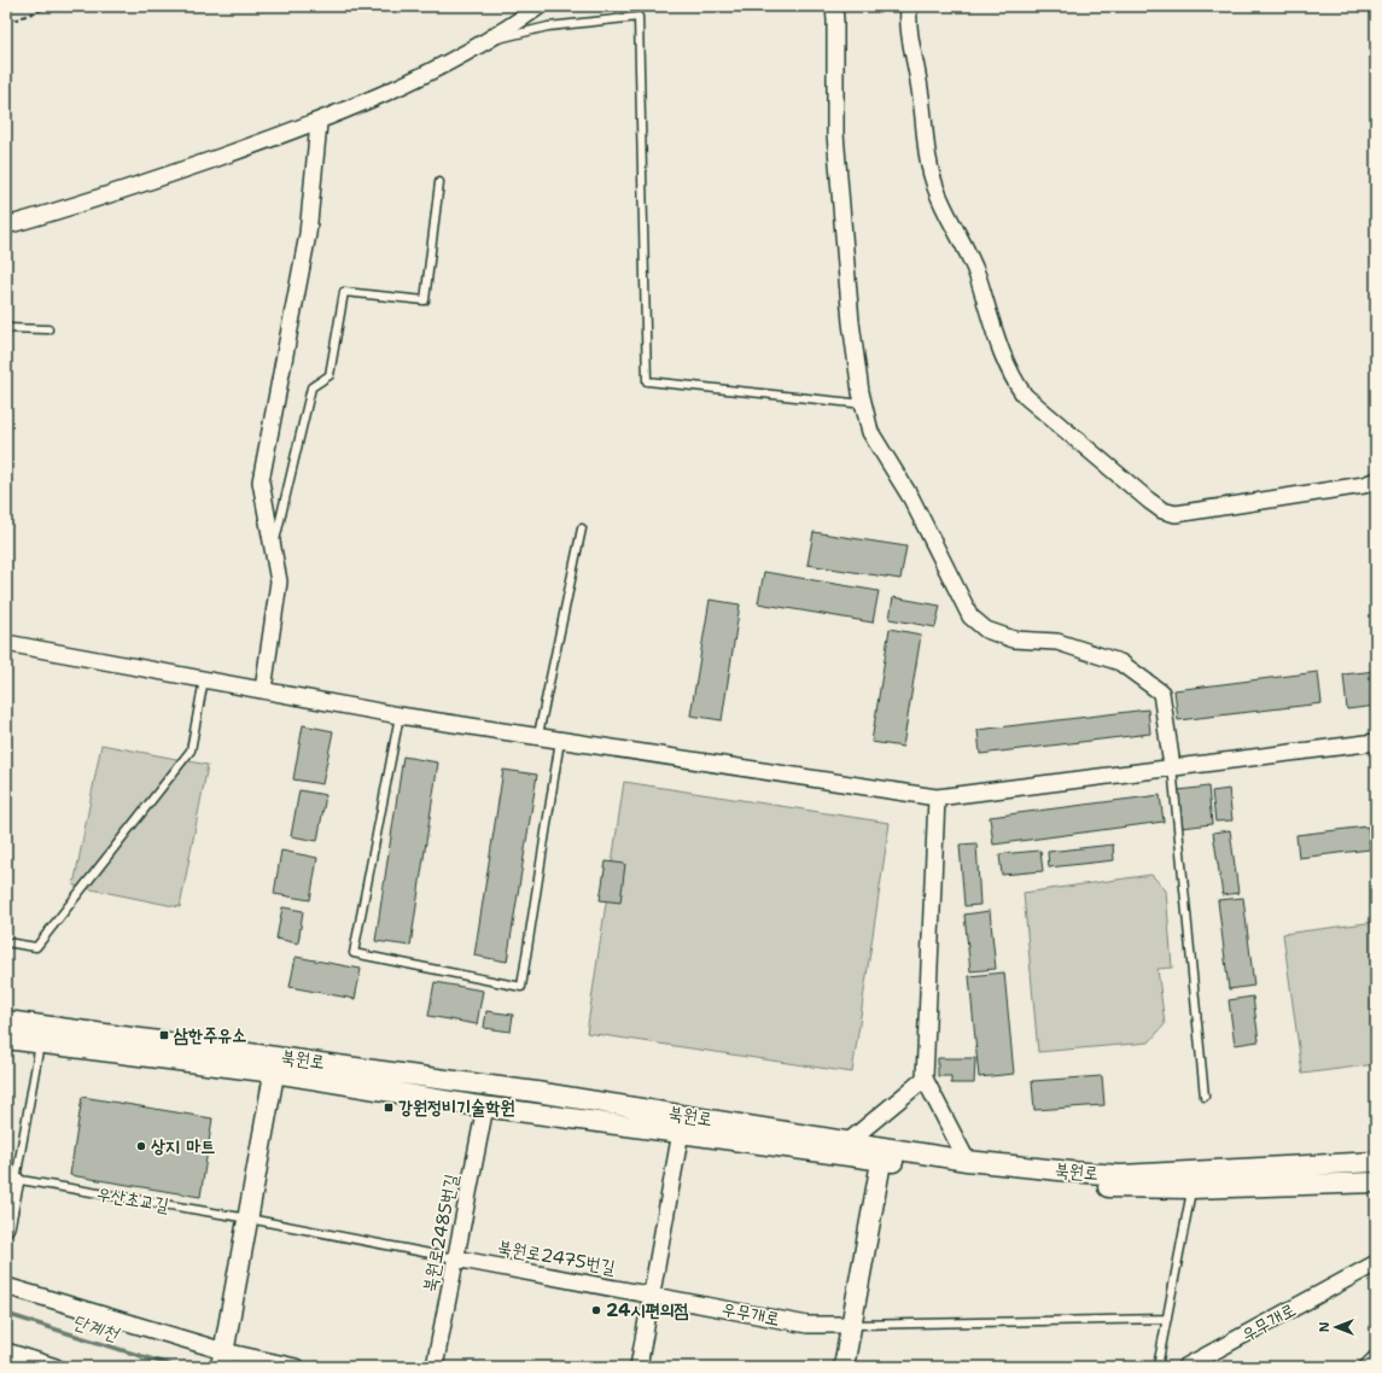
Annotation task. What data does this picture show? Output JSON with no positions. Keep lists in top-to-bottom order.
{
  "streets": {
    "street": [
      "북원로",
      "북원로2485번길",
      "북원로2475번길",
      "우무개로"
    ],
    "lane": ["우산초교길"]
  },
  "crossings": [
    ["북원로", "북원로2485번길"],
    ["우산초교길", "북원로2485번길"],
    ["우산초교길", "북원로2475번길"],
    ["북원로2485번길", "북원로2475번길"],
    ["북원로2475번길", "우무개로"]
  ],
  "water": ["단계천"],
  "places": {
    "transit": ["삼한주유소", "강원정비기술학원"],
    "other": ["상지 마트", "24시편의점"]
  },
  "north": "left"
}
